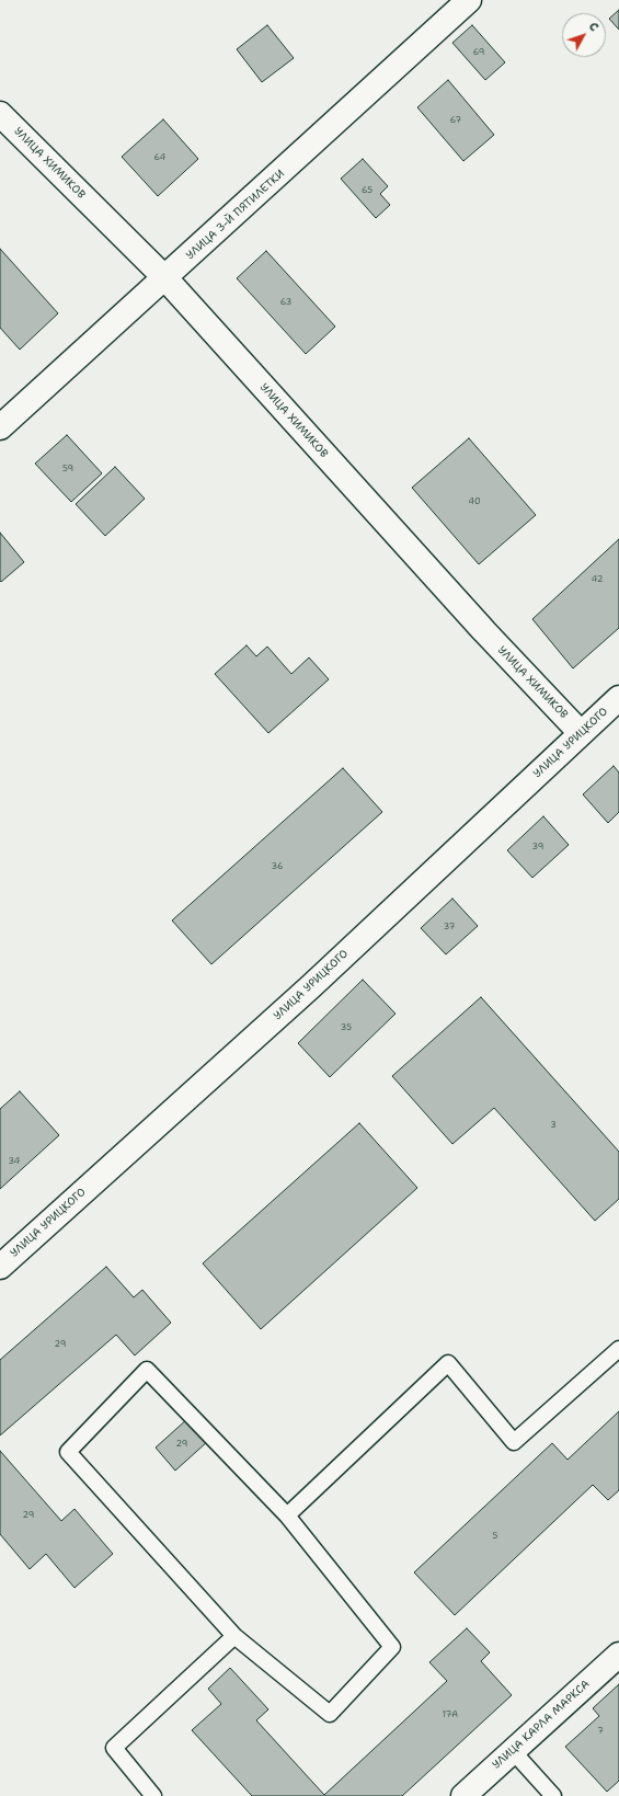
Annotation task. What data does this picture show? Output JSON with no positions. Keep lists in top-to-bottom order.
{
  "streets": {
    "street": [
      "УЛИЦА ХИМИКОВ",
      "УЛИЦА 3-Й ПЯТИЛЕТКИ",
      "УЛИЦА УРИЦКОГО",
      "УЛИЦА КАРЛА МАРКСА"
    ]
  },
  "crossings": [
    ["УЛИЦА ХИМИКОВ", "УЛИЦА 3-Й ПЯТИЛЕТКИ"],
    ["УЛИЦА ХИМИКОВ", "УЛИЦА УРИЦКОГО"]
  ],
  "house_numbers": [
    "69",
    "67",
    "64",
    "65",
    "63",
    "59",
    "40",
    "42",
    "39",
    "36",
    "37",
    "35",
    "3",
    "34",
    "29",
    "29",
    "29",
    "5",
    "17А",
    "7"
  ],
  "north": "top right"
}
